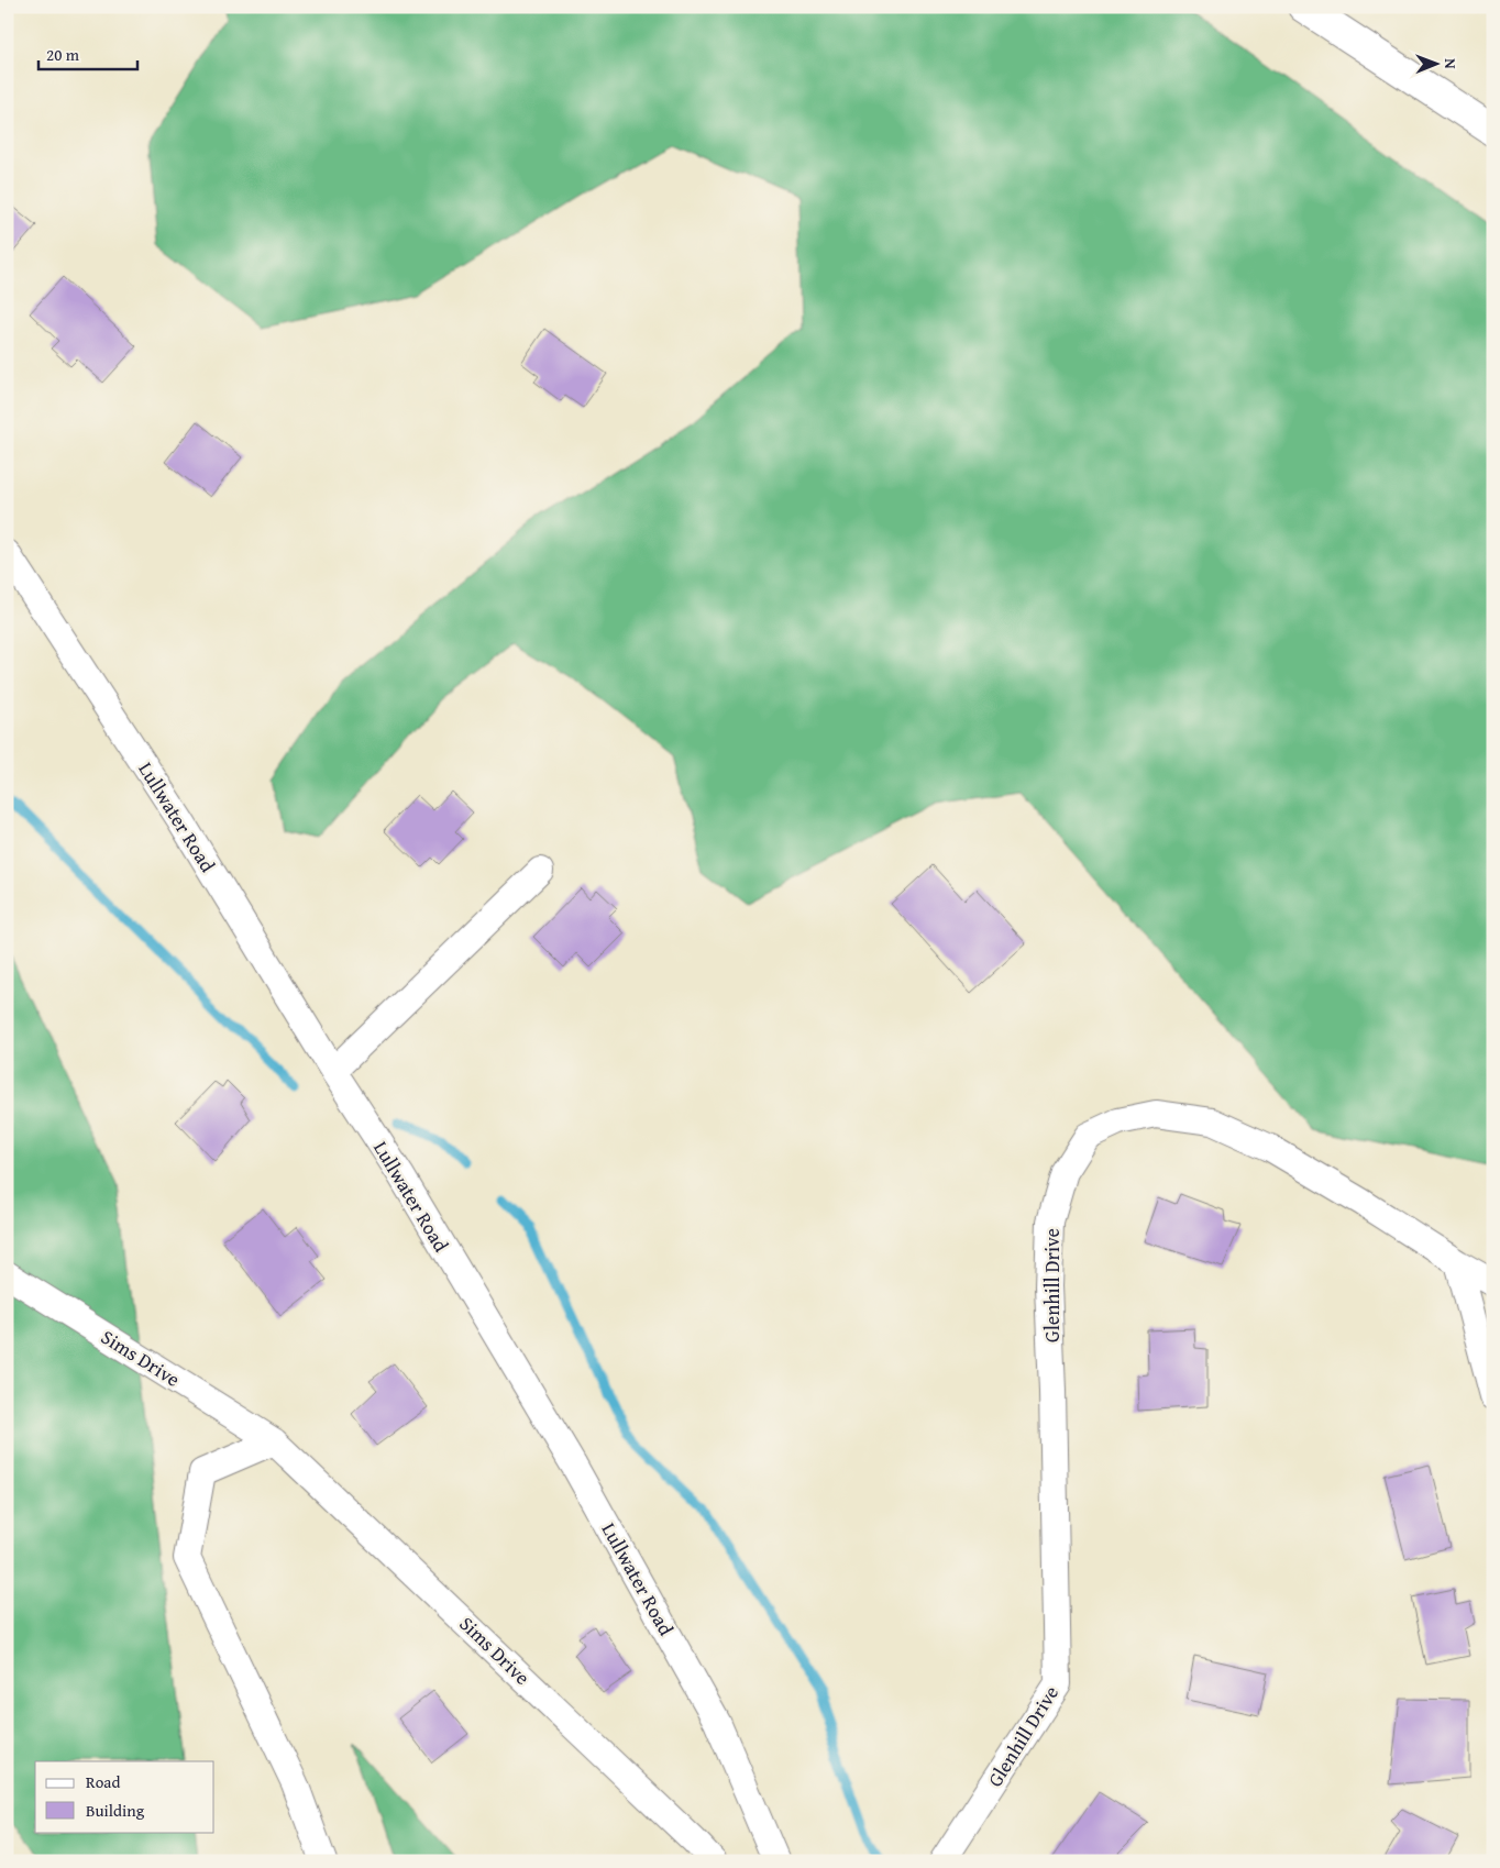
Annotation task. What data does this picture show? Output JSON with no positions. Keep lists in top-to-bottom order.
{
  "streets": {
    "street": ["Lullwater Road", "Glenhill Drive", "Sims Drive"]
  },
  "legend": ["Road", "Building"],
  "scale_bar": "20 m",
  "north": "right"
}
